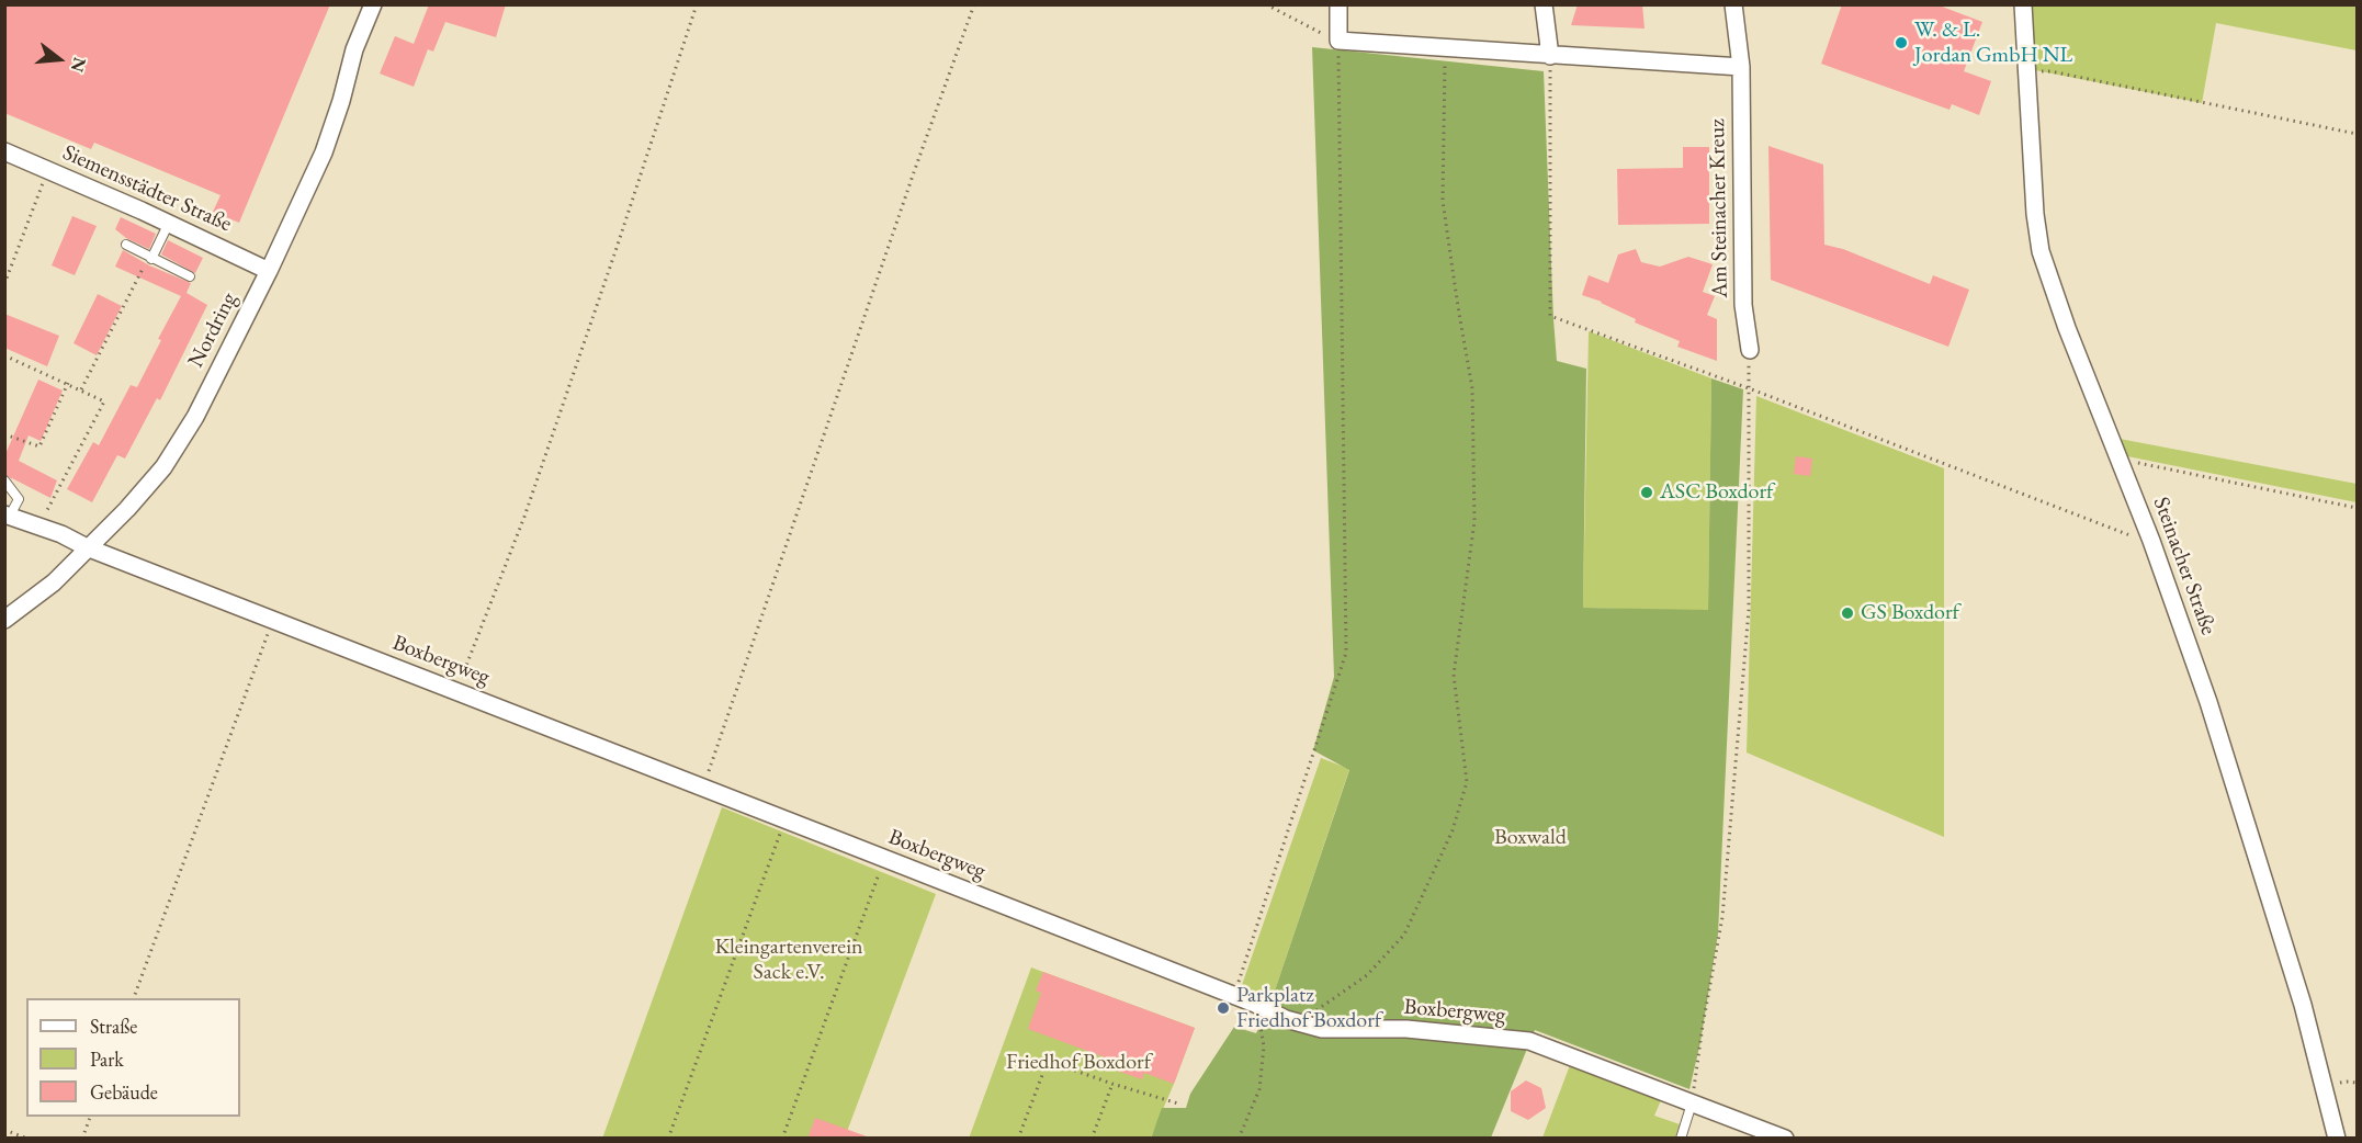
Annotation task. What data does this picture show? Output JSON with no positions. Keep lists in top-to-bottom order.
{
  "streets": {
    "street": [
      "Siemensstädter Straße",
      "Am Steinacher Kreuz",
      "Nordring",
      "Steinacher Straße",
      "Boxbergweg"
    ]
  },
  "crossings": [
    ["Siemensstädter Straße", "Nordring"],
    ["Nordring", "Boxbergweg"]
  ],
  "parks": ["Boxwald", "Kleingartenverein Sack e.V.", "Friedhof Boxdorf"],
  "places": [
    "W. & L. Jordan GmbH NL",
    "ASC Boxdorf",
    "GS Boxdorf",
    "Parkplatz Friedhof Boxdorf"
  ],
  "legend": ["Straße", "Park", "Gebäude"],
  "north": "right"
}
